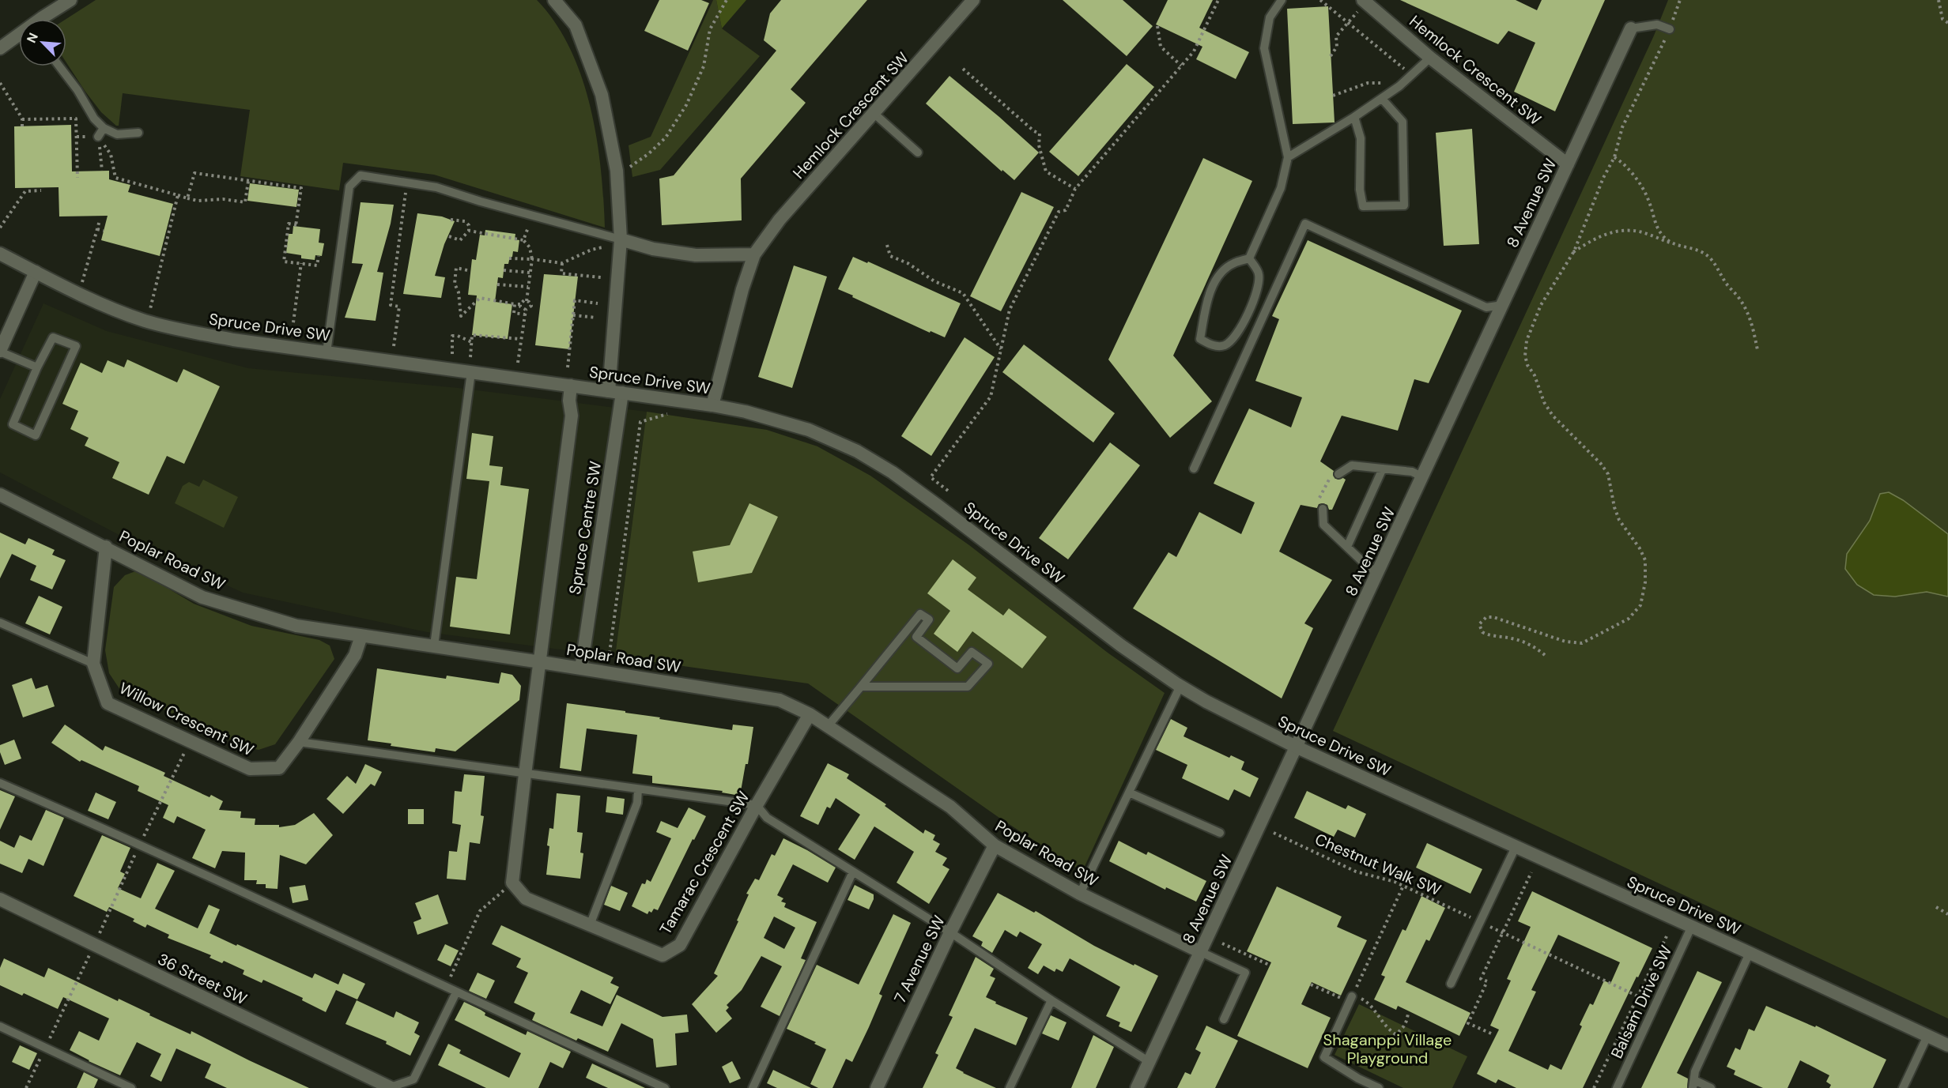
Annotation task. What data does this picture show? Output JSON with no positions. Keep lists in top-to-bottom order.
{
  "streets": {
    "street": [
      "Hemlock Crescent SW",
      "8 Avenue SW",
      "Spruce Drive SW",
      "Spruce Centre SW",
      "Poplar Road SW",
      "Willow Crescent SW",
      "Tamarac Crescent SW",
      "7 Avenue SW",
      "36 Street SW"
    ],
    "lane": ["Balsam Drive SW"],
    "path": ["Chestnut Walk SW"]
  },
  "crossings": [
    ["Hemlock Crescent SW", "8 Avenue SW"],
    ["Hemlock Crescent SW", "Spruce Drive SW"],
    ["8 Avenue SW", "Spruce Drive SW"],
    ["8 Avenue SW", "Poplar Road SW"],
    ["Spruce Drive SW", "Spruce Centre SW"],
    ["Spruce Drive SW", "Balsam Drive SW"],
    ["Spruce Centre SW", "Poplar Road SW"],
    ["Poplar Road SW", "Willow Crescent SW"],
    ["Poplar Road SW", "Tamarac Crescent SW"],
    ["Poplar Road SW", "7 Avenue SW"]
  ],
  "parks": ["Shaganppi Village Playground"],
  "north": "top left"
}
